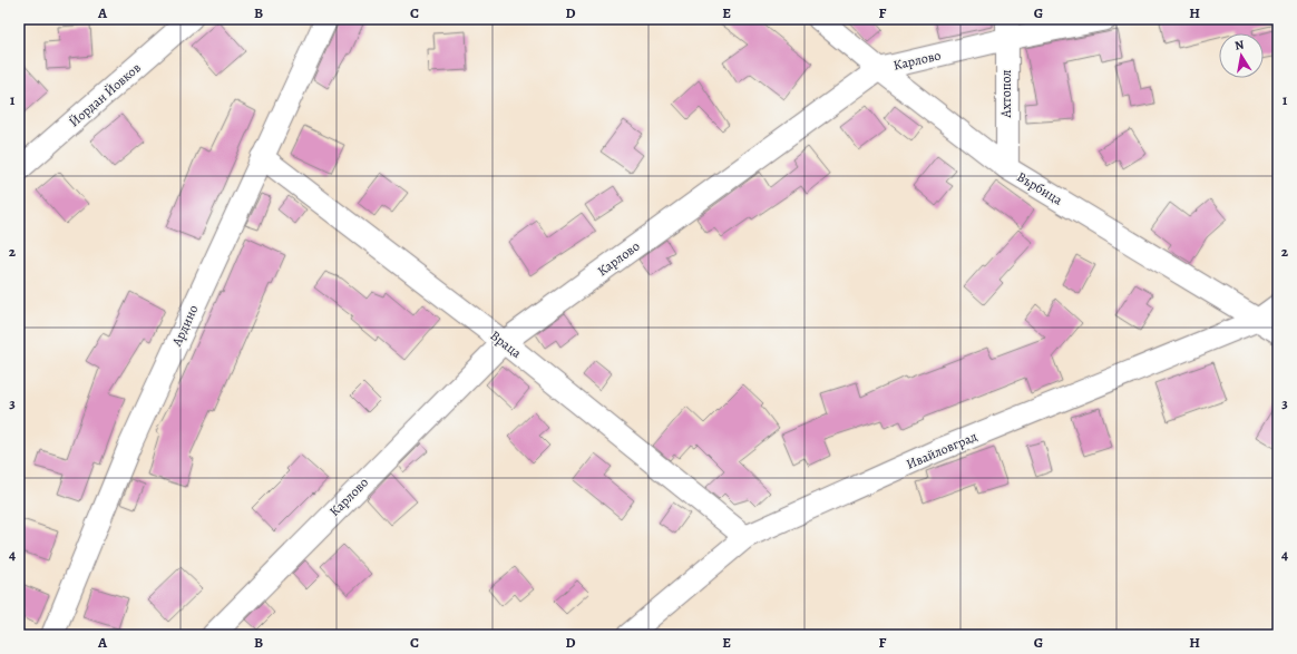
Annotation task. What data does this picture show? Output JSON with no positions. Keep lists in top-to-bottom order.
{
  "streets": {
    "street": [
      "Карлово",
      "Ахтопол",
      "Йордан Йовков",
      "Върбица",
      "Ардино",
      "Враца",
      "Ивайловград"
    ]
  },
  "crossings": [
    ["Карлово", "Ахтопол"],
    ["Карлово", "Върбица"],
    ["Карлово", "Враца"],
    ["Ахтопол", "Върбица"],
    ["Върбица", "Ивайловград"],
    ["Ардино", "Враца"],
    ["Враца", "Ивайловград"]
  ],
  "north": "top",
  "grid": {
    "columns": [
      "A",
      "B",
      "C",
      "D",
      "E",
      "F",
      "G",
      "H"
    ],
    "rows": [
      "1",
      "2",
      "3",
      "4"
    ]
  }
}
